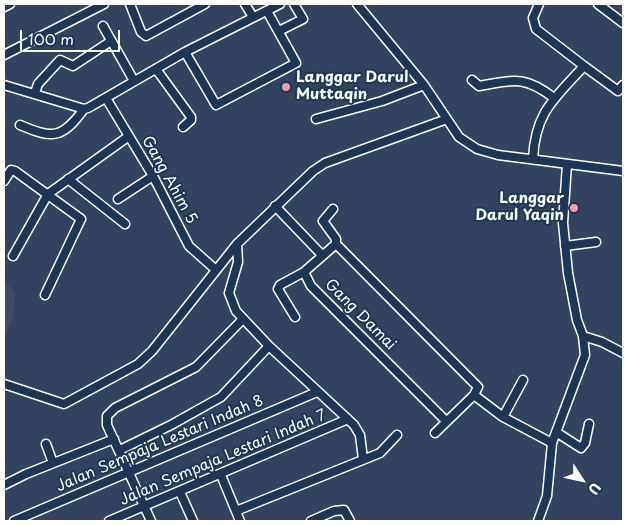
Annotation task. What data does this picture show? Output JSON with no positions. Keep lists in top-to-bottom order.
{
  "streets": {
    "street": [
      "Gang Ahim 5",
      "Gang Damai",
      "Jalan Sempaja Lestari Indah 8",
      "Jalan Sempaja Lestari Indah 7"
    ]
  },
  "places": ["Langgar Darul Muttaqin", "Langgar Darul Yaqin"],
  "scale_bar": "100 m",
  "north": "bottom right"
}
